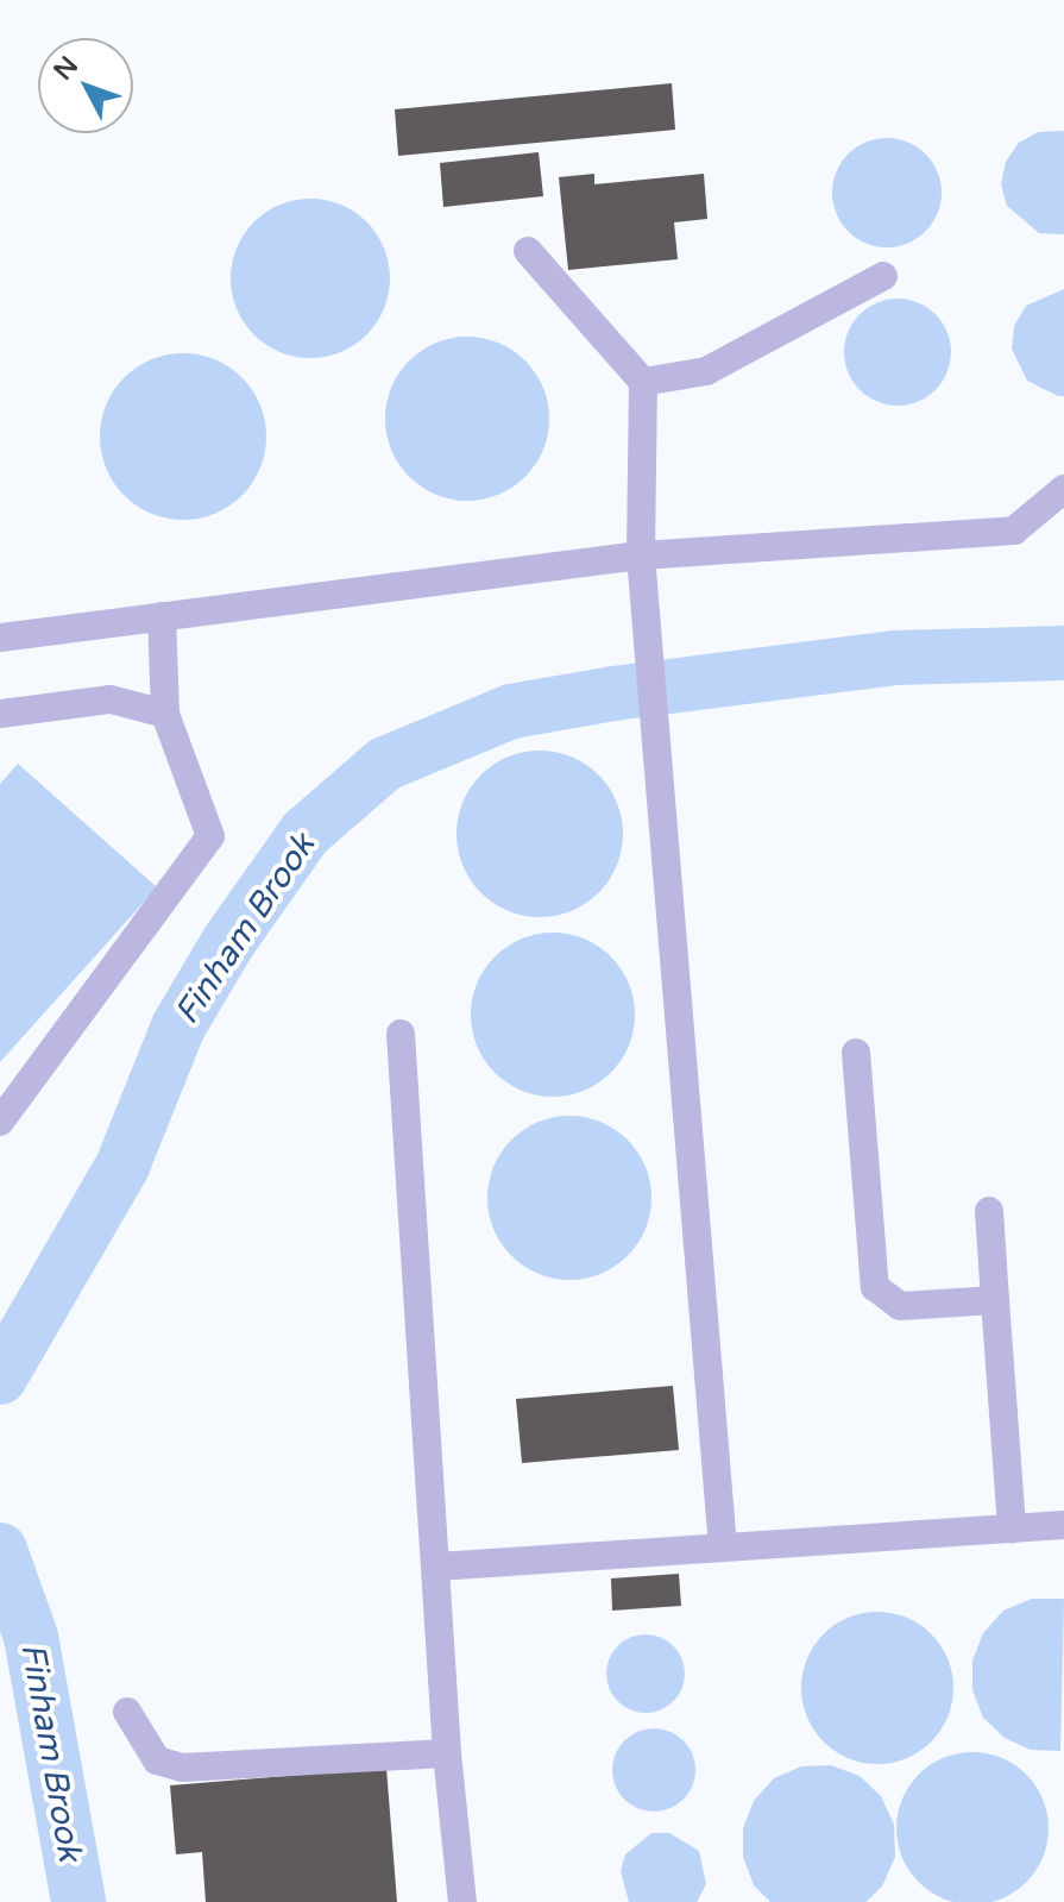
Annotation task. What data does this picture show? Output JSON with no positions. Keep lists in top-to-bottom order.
{
  "water": ["Finham Brook"],
  "north": "top left"
}
